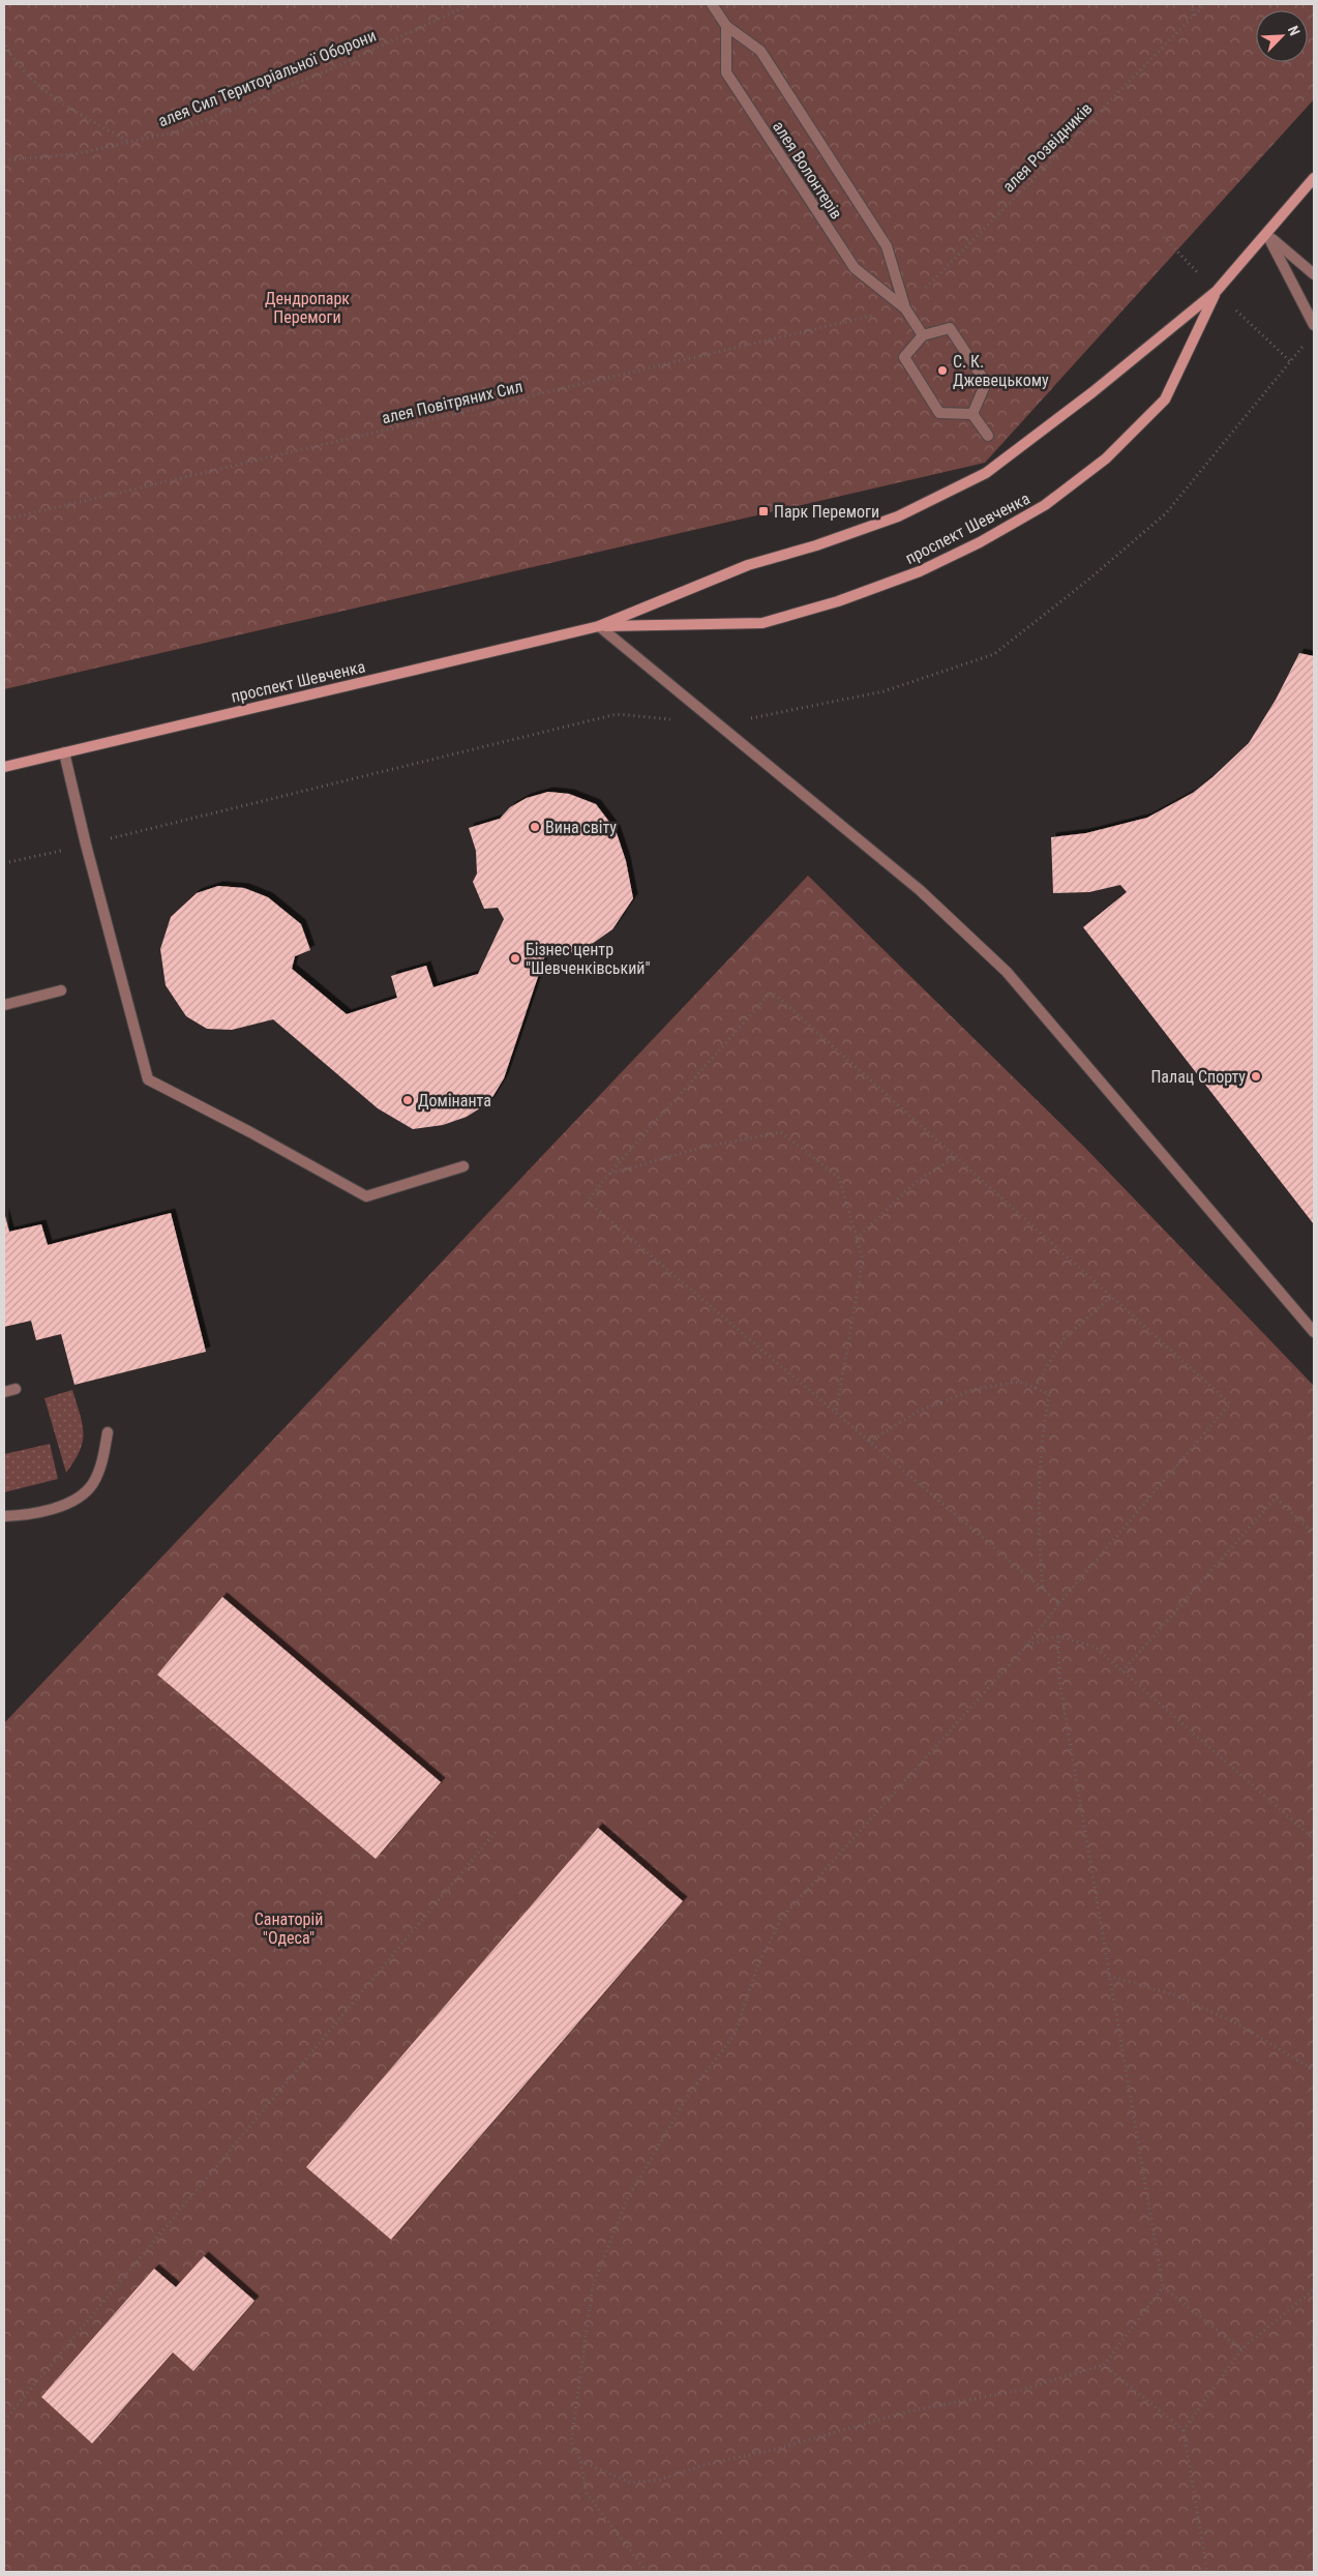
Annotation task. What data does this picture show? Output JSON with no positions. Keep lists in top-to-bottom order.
{
  "streets": {
    "main road": ["проспект Шевченка"],
    "street": ["алея Волонтерів"],
    "path": ["алея Сил Територіальної Оборони", "алея Розвідників", "алея Повітряних Сил"]
  },
  "crossings": [
    ["алея Розвідників", "алея Волонтерів"],
    ["алея Розвідників", "алея Повітряних Сил"],
    ["алея Волонтерів", "алея Повітряних Сил"]
  ],
  "parks": ["Дендропарк Перемоги", "Санаторій \"Одеса\""],
  "places": {
    "other": [
      "С. К. Джевецькому",
      "Вина світу",
      "Бізнес центр \"Шевченківський\"",
      "Палац Спорту",
      "Домінанта"
    ],
    "transit": ["Парк Перемоги"]
  },
  "north": "top right"
}
